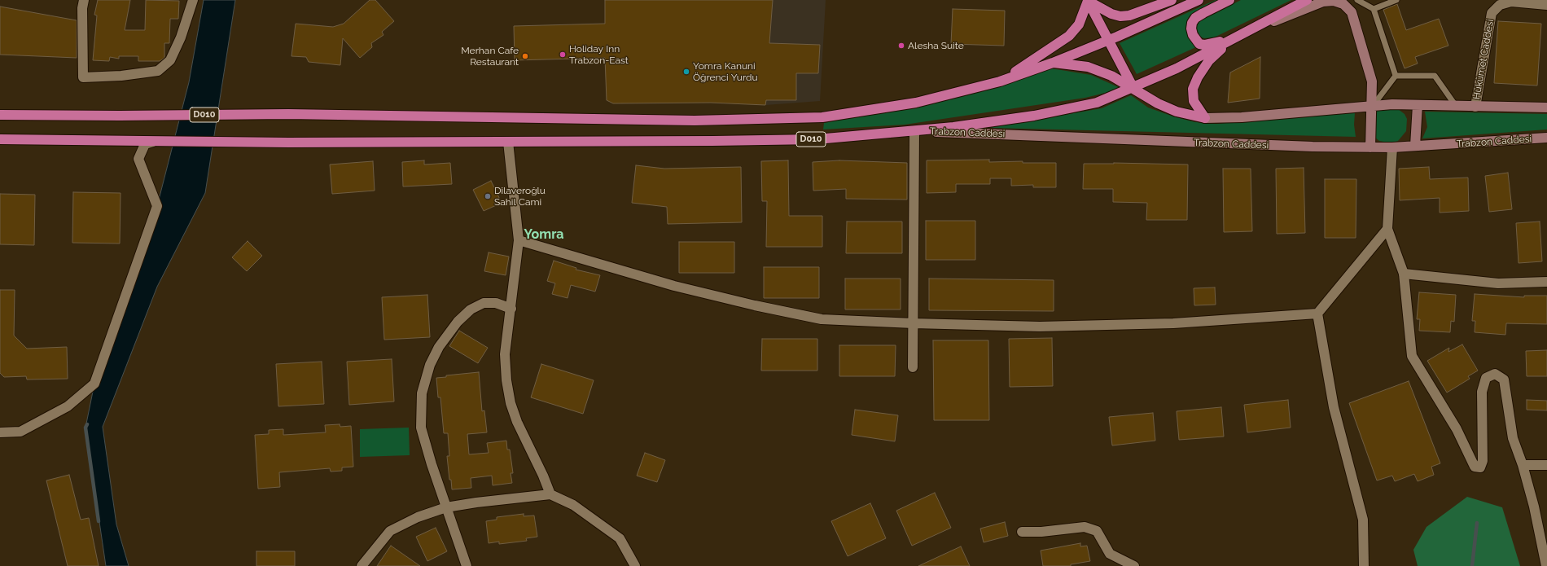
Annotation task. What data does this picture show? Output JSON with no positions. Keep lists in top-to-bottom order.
{
  "streets": {
    "highway": ["D010"],
    "main road": ["Trabzon Caddesi"],
    "street": ["Hükümet Caddesi"]
  },
  "crossings": [
    ["D010", "Trabzon Caddesi"]
  ],
  "districts": ["Yomra"],
  "places": [
    "Alesha Suite",
    "Holiday Inn Trabzon-East",
    "Merhan Cafe Restaurant",
    "Yomra Kanuni Öğrenci Yurdu",
    "Dilaveroğlu Sahil Cami"
  ]
}
